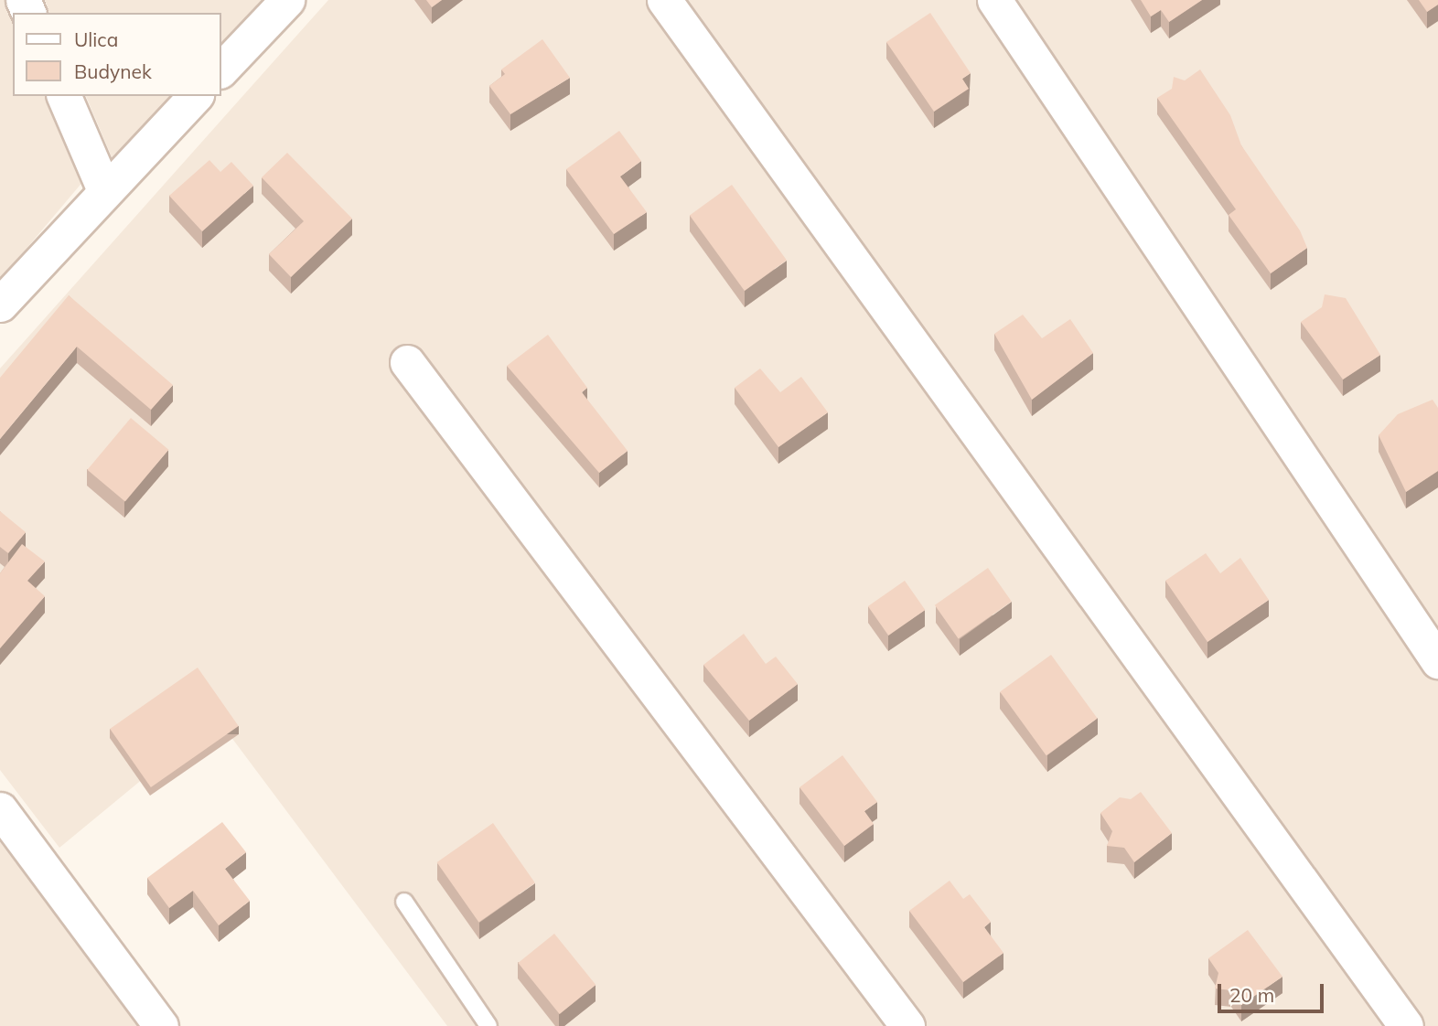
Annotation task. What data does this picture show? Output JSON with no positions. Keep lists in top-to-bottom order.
{
  "legend": ["Ulica", "Budynek"],
  "scale_bar": "20 m"
}
